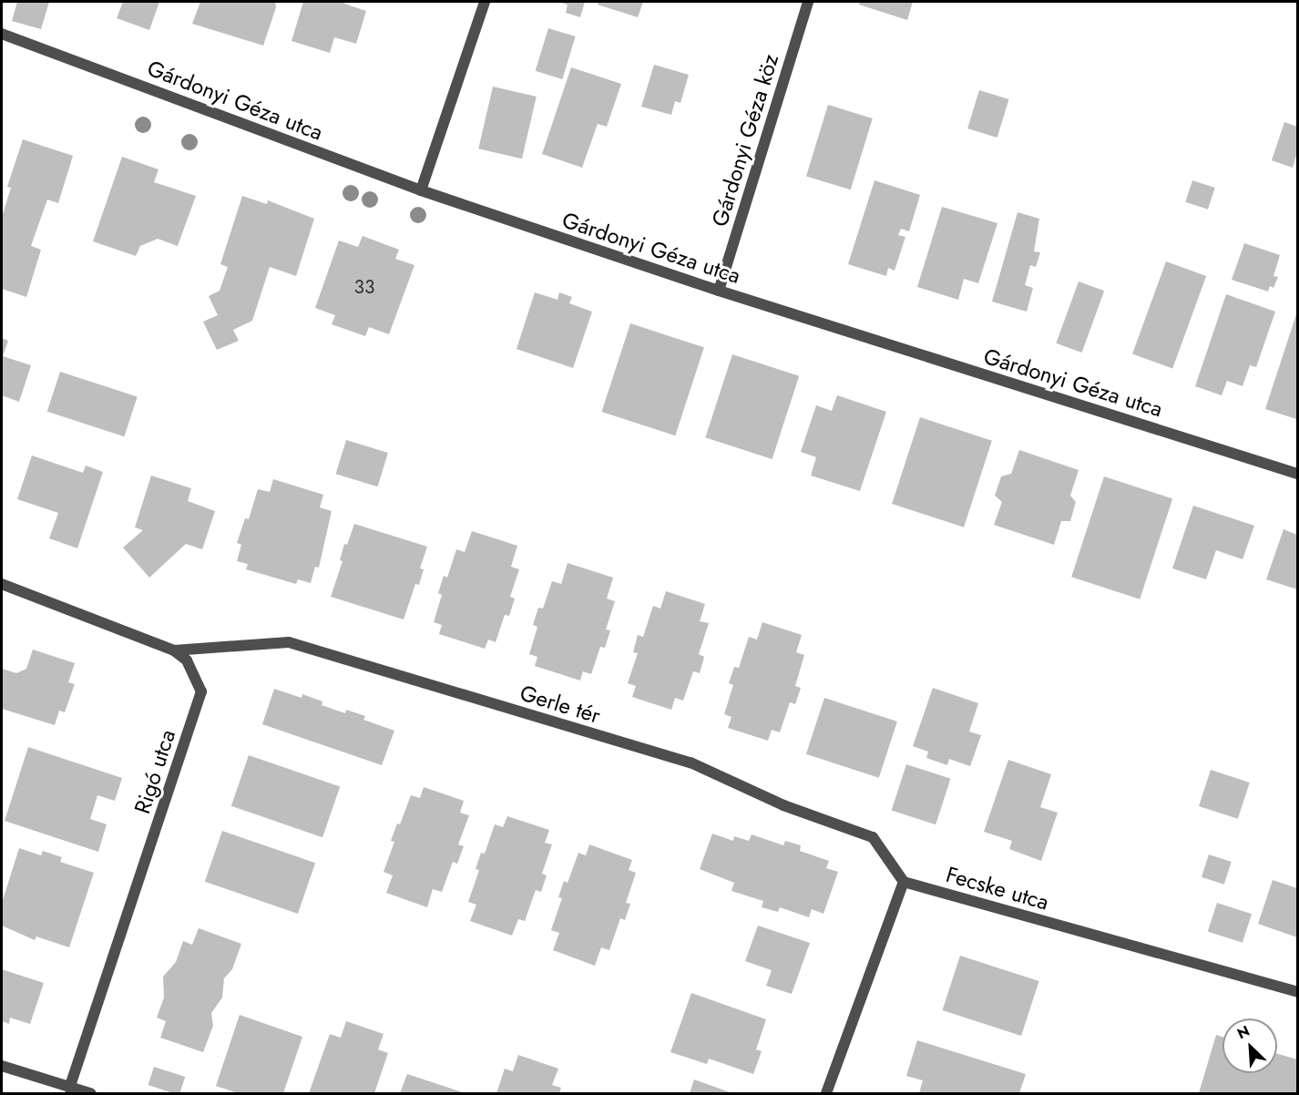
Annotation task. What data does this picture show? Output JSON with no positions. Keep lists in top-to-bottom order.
{
  "streets": {
    "street": [
      "Gárdonyi Géza utca",
      "Gárdonyi Géza köz",
      "Gerle tér",
      "Rigó utca",
      "Fecske utca"
    ]
  },
  "crossings": [
    ["Gárdonyi Géza utca", "Gárdonyi Géza köz"],
    ["Gerle tér", "Rigó utca"],
    ["Gerle tér", "Fecske utca"]
  ],
  "house_numbers": ["33"],
  "north": "top left"
}
